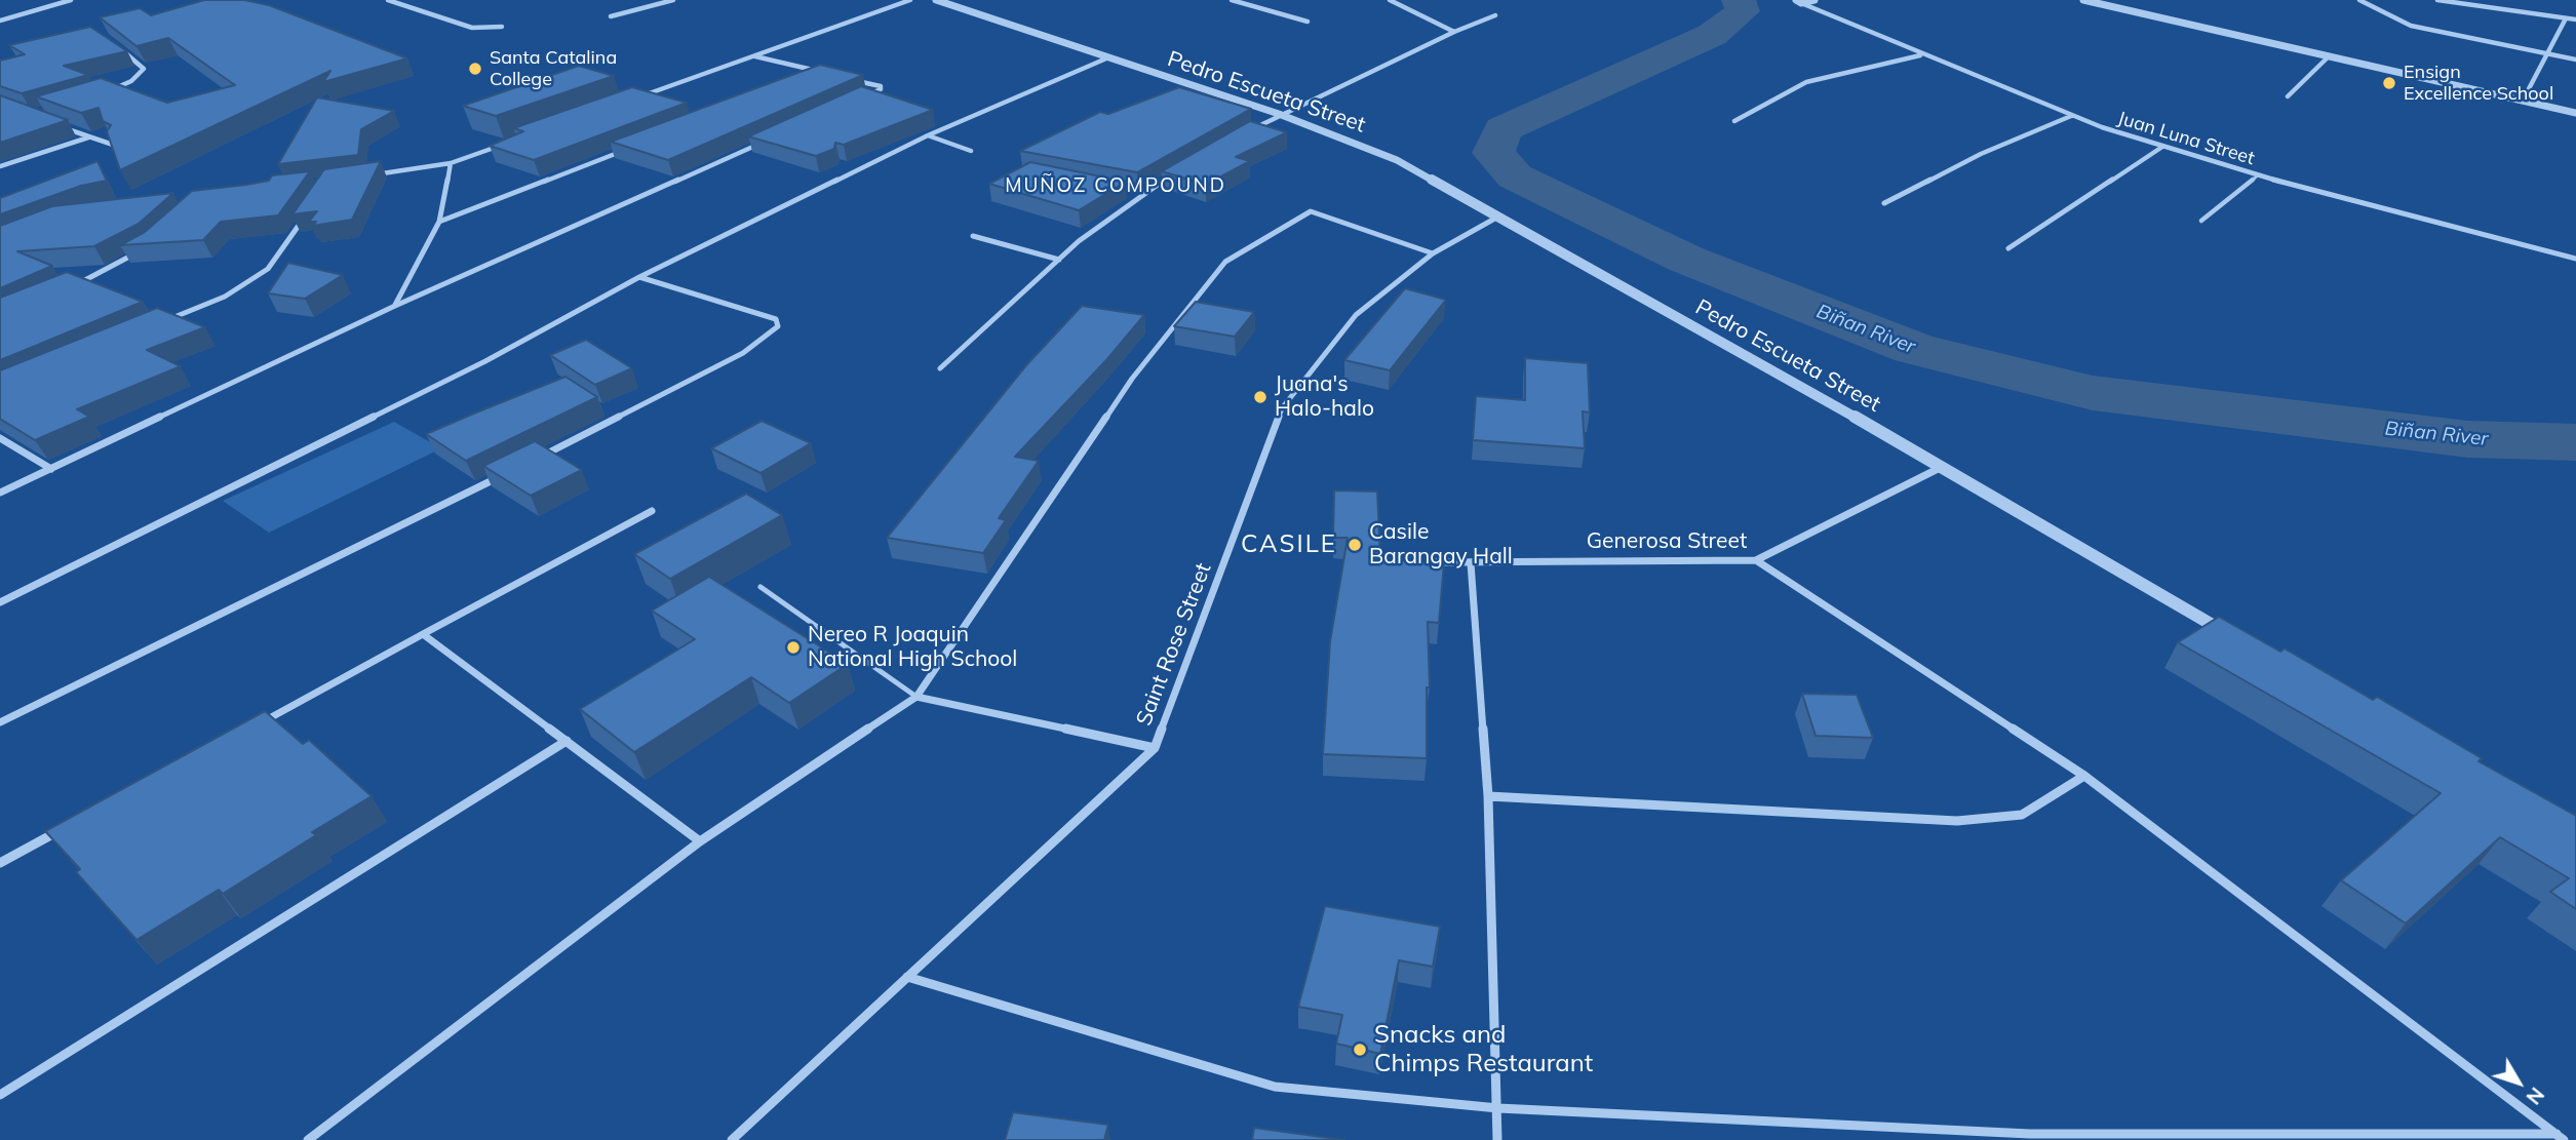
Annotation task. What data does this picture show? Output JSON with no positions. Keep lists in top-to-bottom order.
{
  "streets": {
    "street": [
      "Pedro Escueta Street",
      "Juan Luna Street",
      "Generosa Street",
      "Saint Rose Street"
    ]
  },
  "crossings": [
    ["Pedro Escueta Street", "Generosa Street"],
    ["Pedro Escueta Street", "Saint Rose Street"]
  ],
  "districts": ["MUÑOZ COMPOUND", "CASILE"],
  "water": ["Biñan River"],
  "places": [
    "Santa Catalina College",
    "Ensign Excellence School",
    "Juana's Halo-halo",
    "Casile Barangay Hall",
    "Nereo R Joaquin National High School",
    "Snacks and Chimps Restaurant"
  ],
  "north": "bottom right"
}
